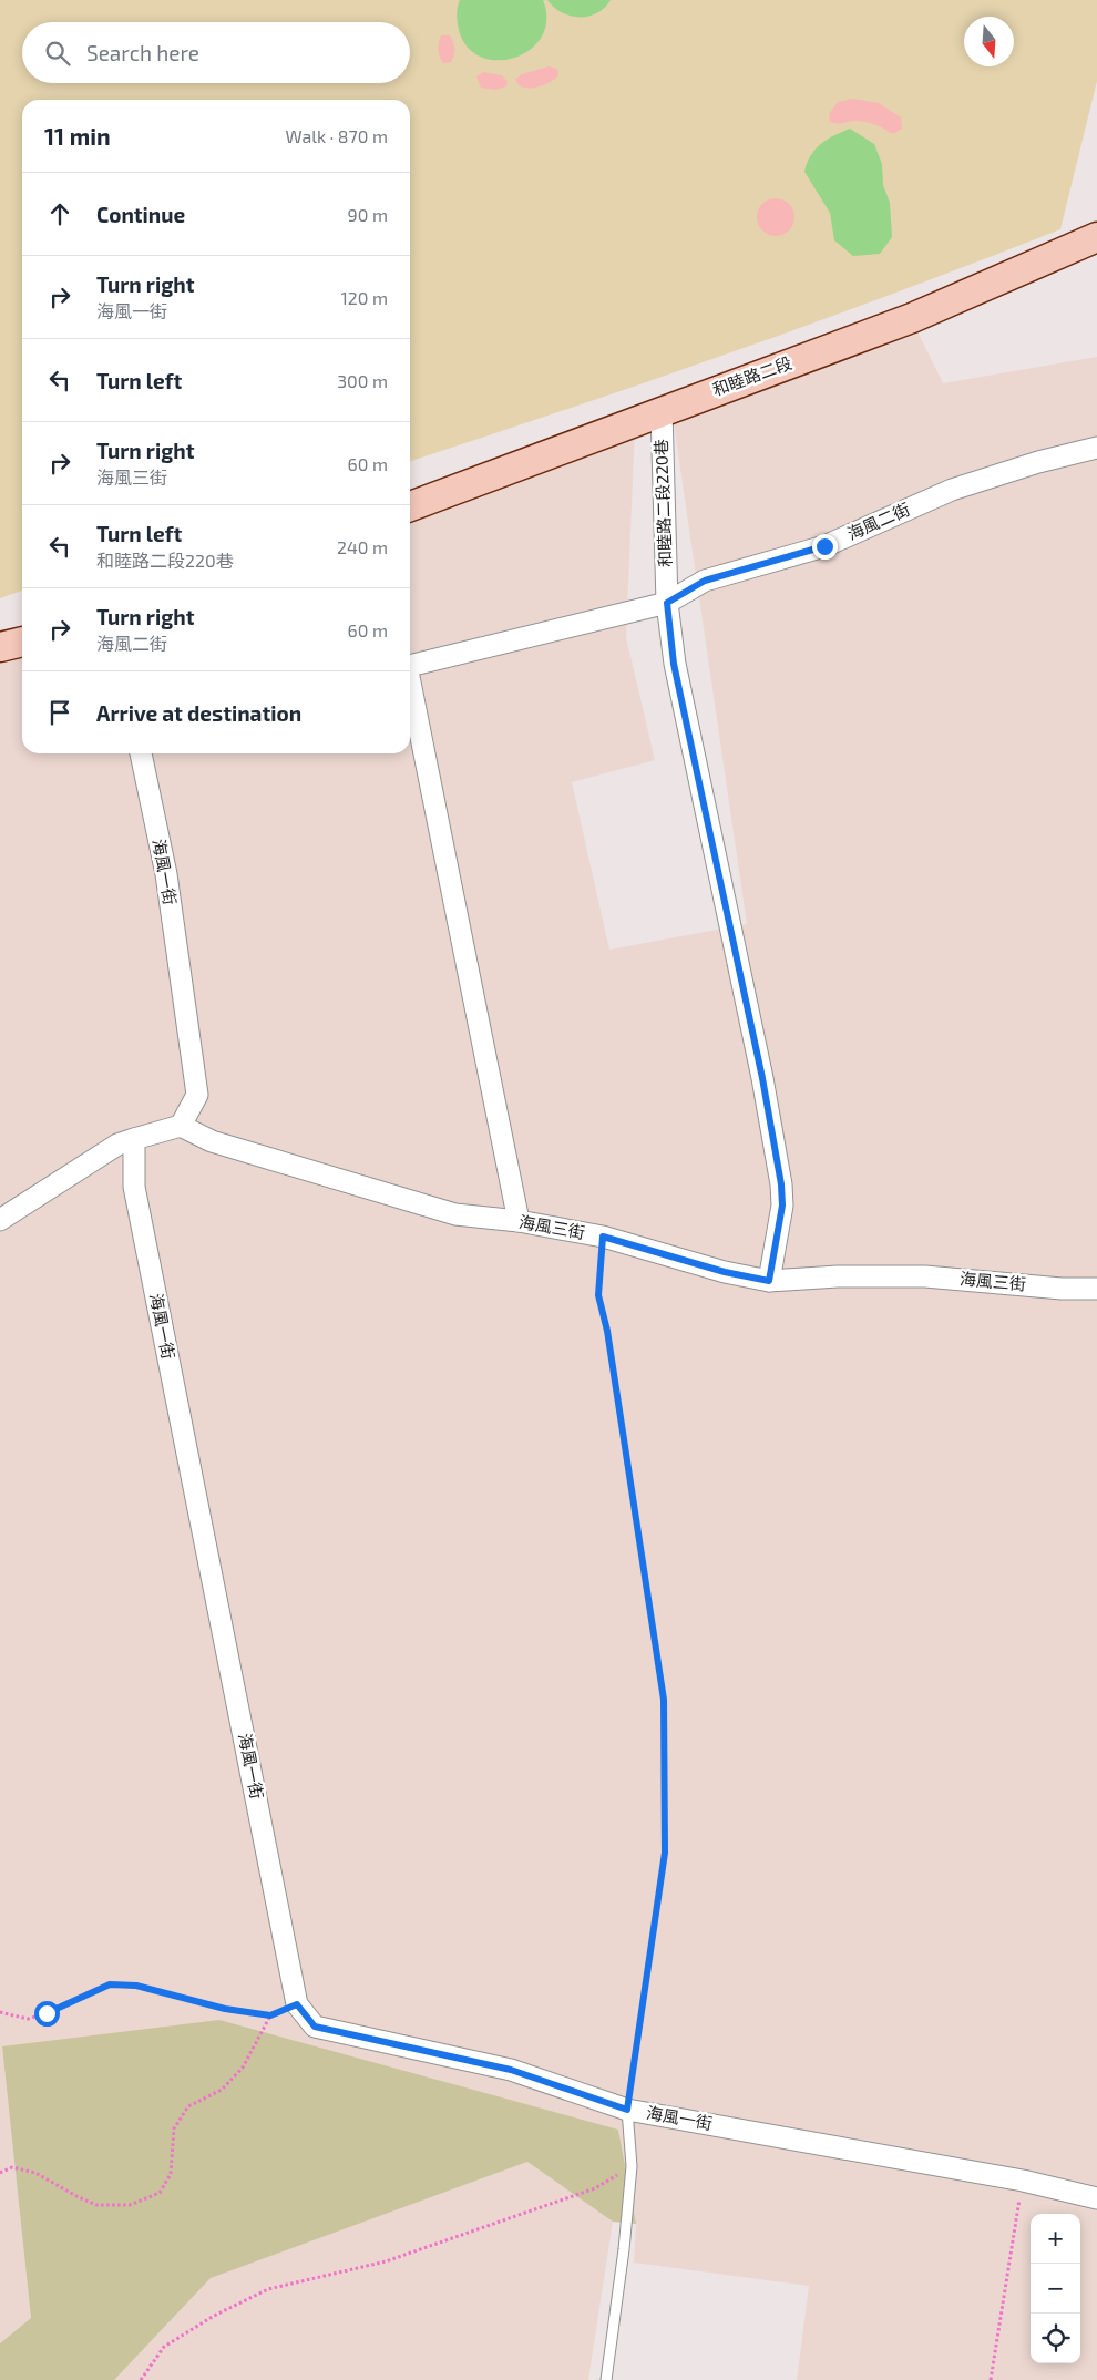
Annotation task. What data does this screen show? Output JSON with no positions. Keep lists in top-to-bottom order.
{
  "streets": {
    "street": [
      "和睦路二段",
      "和睦路二段220巷",
      "海風二街",
      "海風一街",
      "海風三街"
    ]
  },
  "crossings": [
    ["和睦路二段", "和睦路二段220巷"],
    ["和睦路二段220巷", "海風二街"],
    ["和睦路二段220巷", "海風三街"],
    ["海風一街", "海風三街"]
  ],
  "north": "bottom",
  "page": {
    "search": "Search here",
    "heading": ["11 min", "Walk · 870 m"],
    "list": [
      ["Continue", "90 m"],
      ["Turn right", "海風一街", "120 m"],
      ["Turn left", "300 m"],
      ["Turn right", "海風三街", "60 m"],
      ["Turn left", "和睦路二段220巷", "240 m"],
      ["Turn right", "海風二街", "60 m"],
      "Arrive at destination"
    ],
    "map_buttons": ["+", "−"]
  }
}
